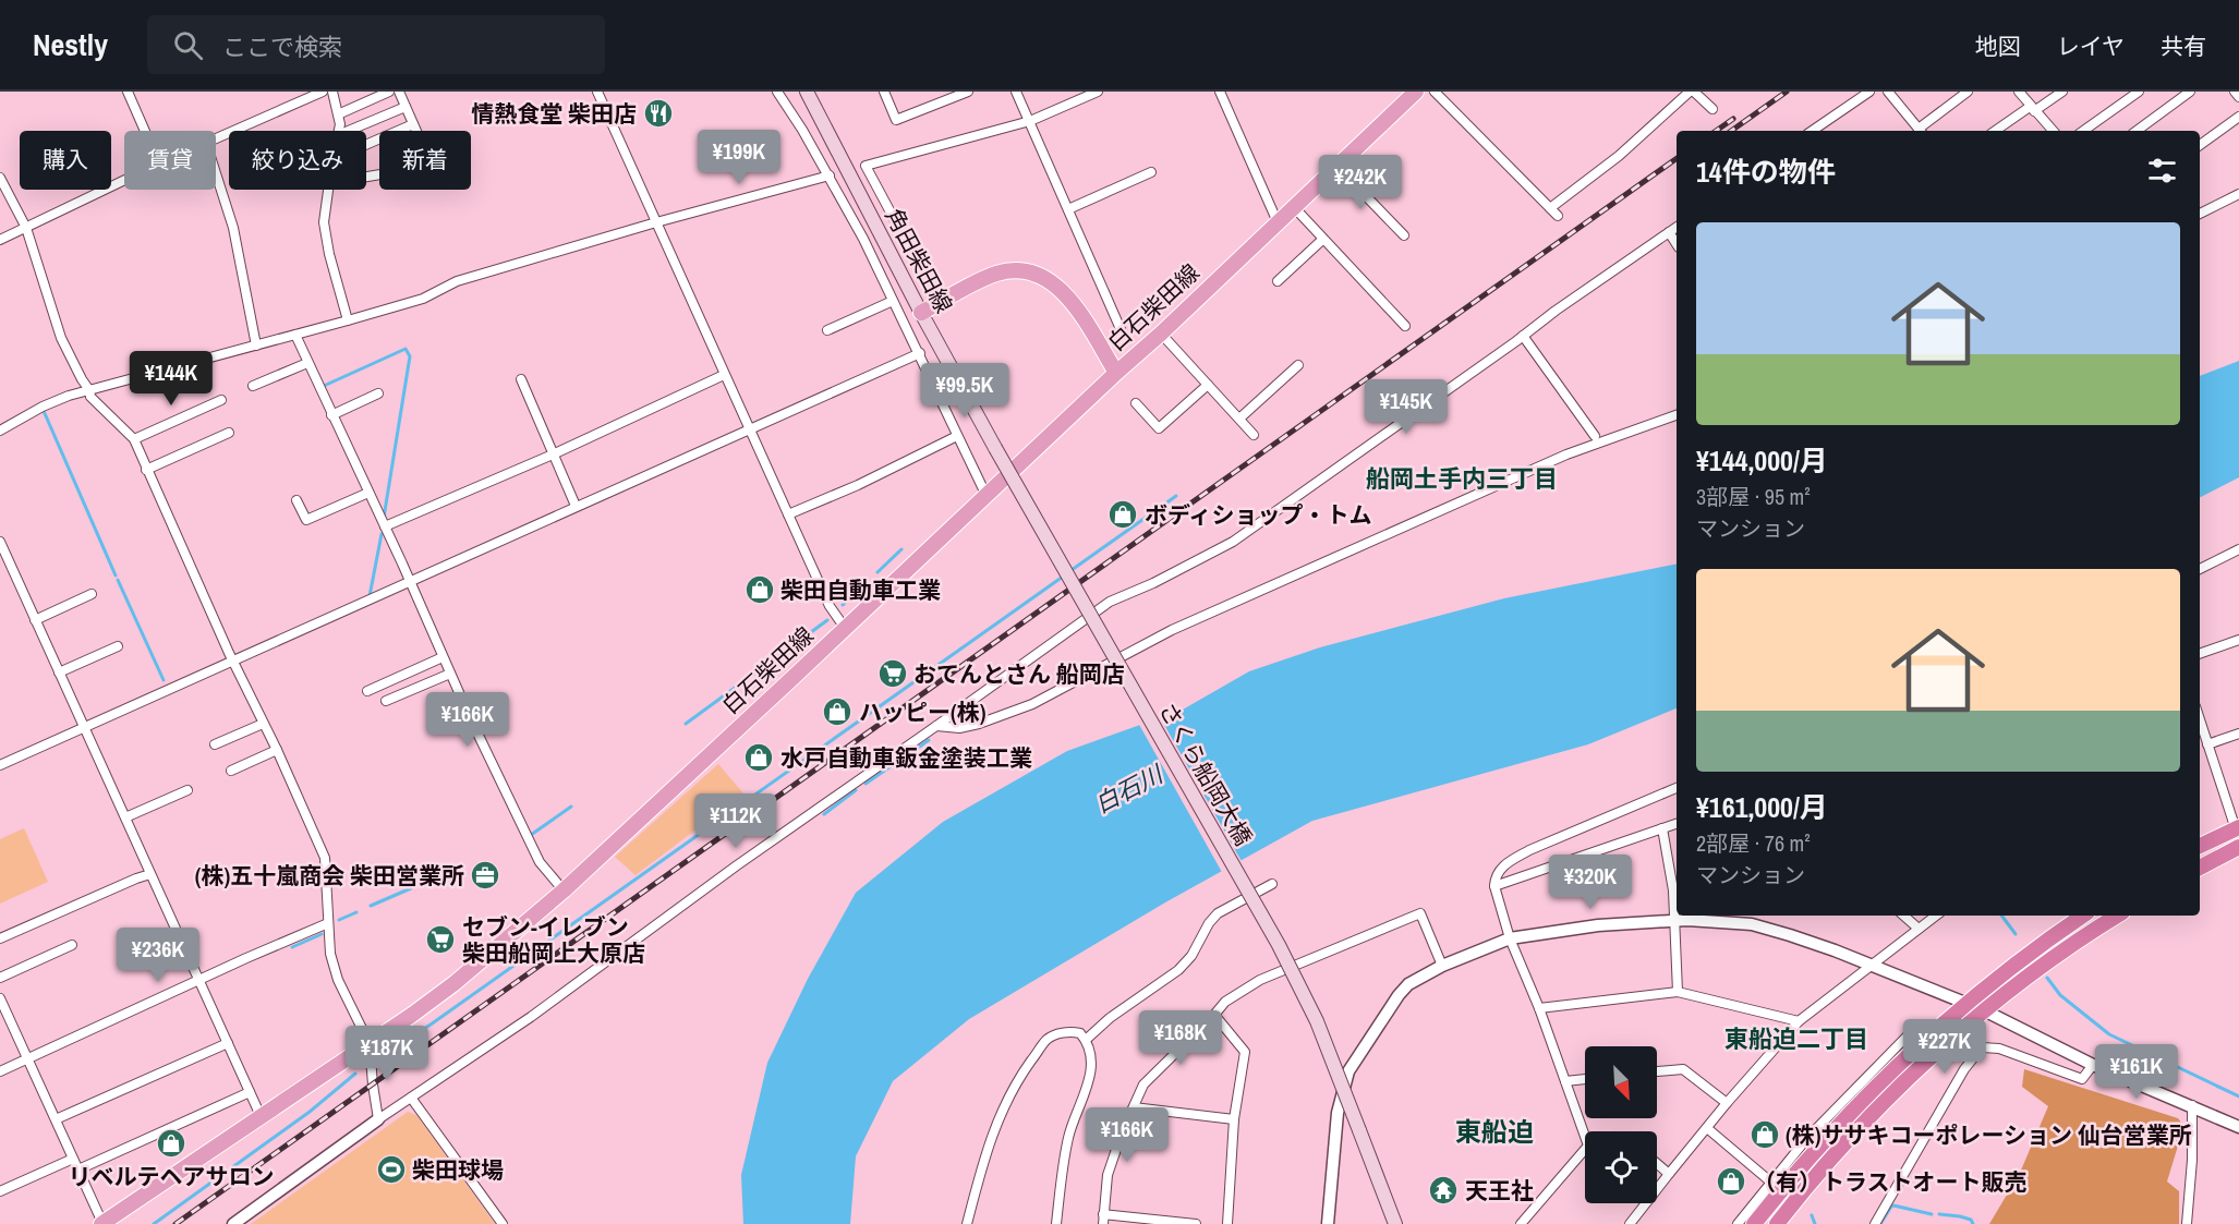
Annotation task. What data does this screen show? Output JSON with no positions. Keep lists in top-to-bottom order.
{
  "streets": {
    "main road": ["角田柴田線", "白石柴田線", "さくら船岡大橋"]
  },
  "crossings": [
    ["角田柴田線", "さくら船岡大橋"]
  ],
  "districts": ["船岡土手内三丁目", "東船迫二丁目", "東船迫"],
  "water": ["白石川"],
  "places": {
    "restaurant": ["情熱食堂 柴田店"],
    "shop": [
      "ボディショップ・トム",
      "柴田自動車工業",
      "ハッピー(株)",
      "水戸自動車鈑金塗装工業",
      "(株)ササキコーポレーション 仙台営業所",
      "リベルテヘアサロン",
      "（有）トラストオート販売"
    ],
    "supermarket": ["おてんとさん 船岡店", "セブン-イレブン 柴田船岡上大原店"],
    "office": ["(株)五十嵐商会 柴田営業所"],
    "sports": ["柴田球場"],
    "temple": ["天王社"]
  },
  "north": "bottom right",
  "page": {
    "header": "Nestly",
    "search": "ここで検索",
    "nav": ["地図", "レイヤ", "共有"],
    "price": [
      "¥199K",
      "¥242K",
      "¥144K",
      "¥99.5K",
      "¥145K",
      "¥166K",
      "¥112K",
      "¥320K",
      "¥236K",
      "¥168K",
      "¥227K",
      "¥187K",
      "¥161K",
      "¥166K"
    ],
    "chip": [
      "購入",
      "賃貸",
      "絞り込み",
      "新着"
    ],
    "heading": "14件の物件",
    "list": [
      {
        "name": "¥144,000/月",
        "note": "3部屋 · 95 m² · マンション"
      },
      {
        "name": "¥161,000/月",
        "note": "2部屋 · 76 m² · マンション"
      }
    ]
  }
}
